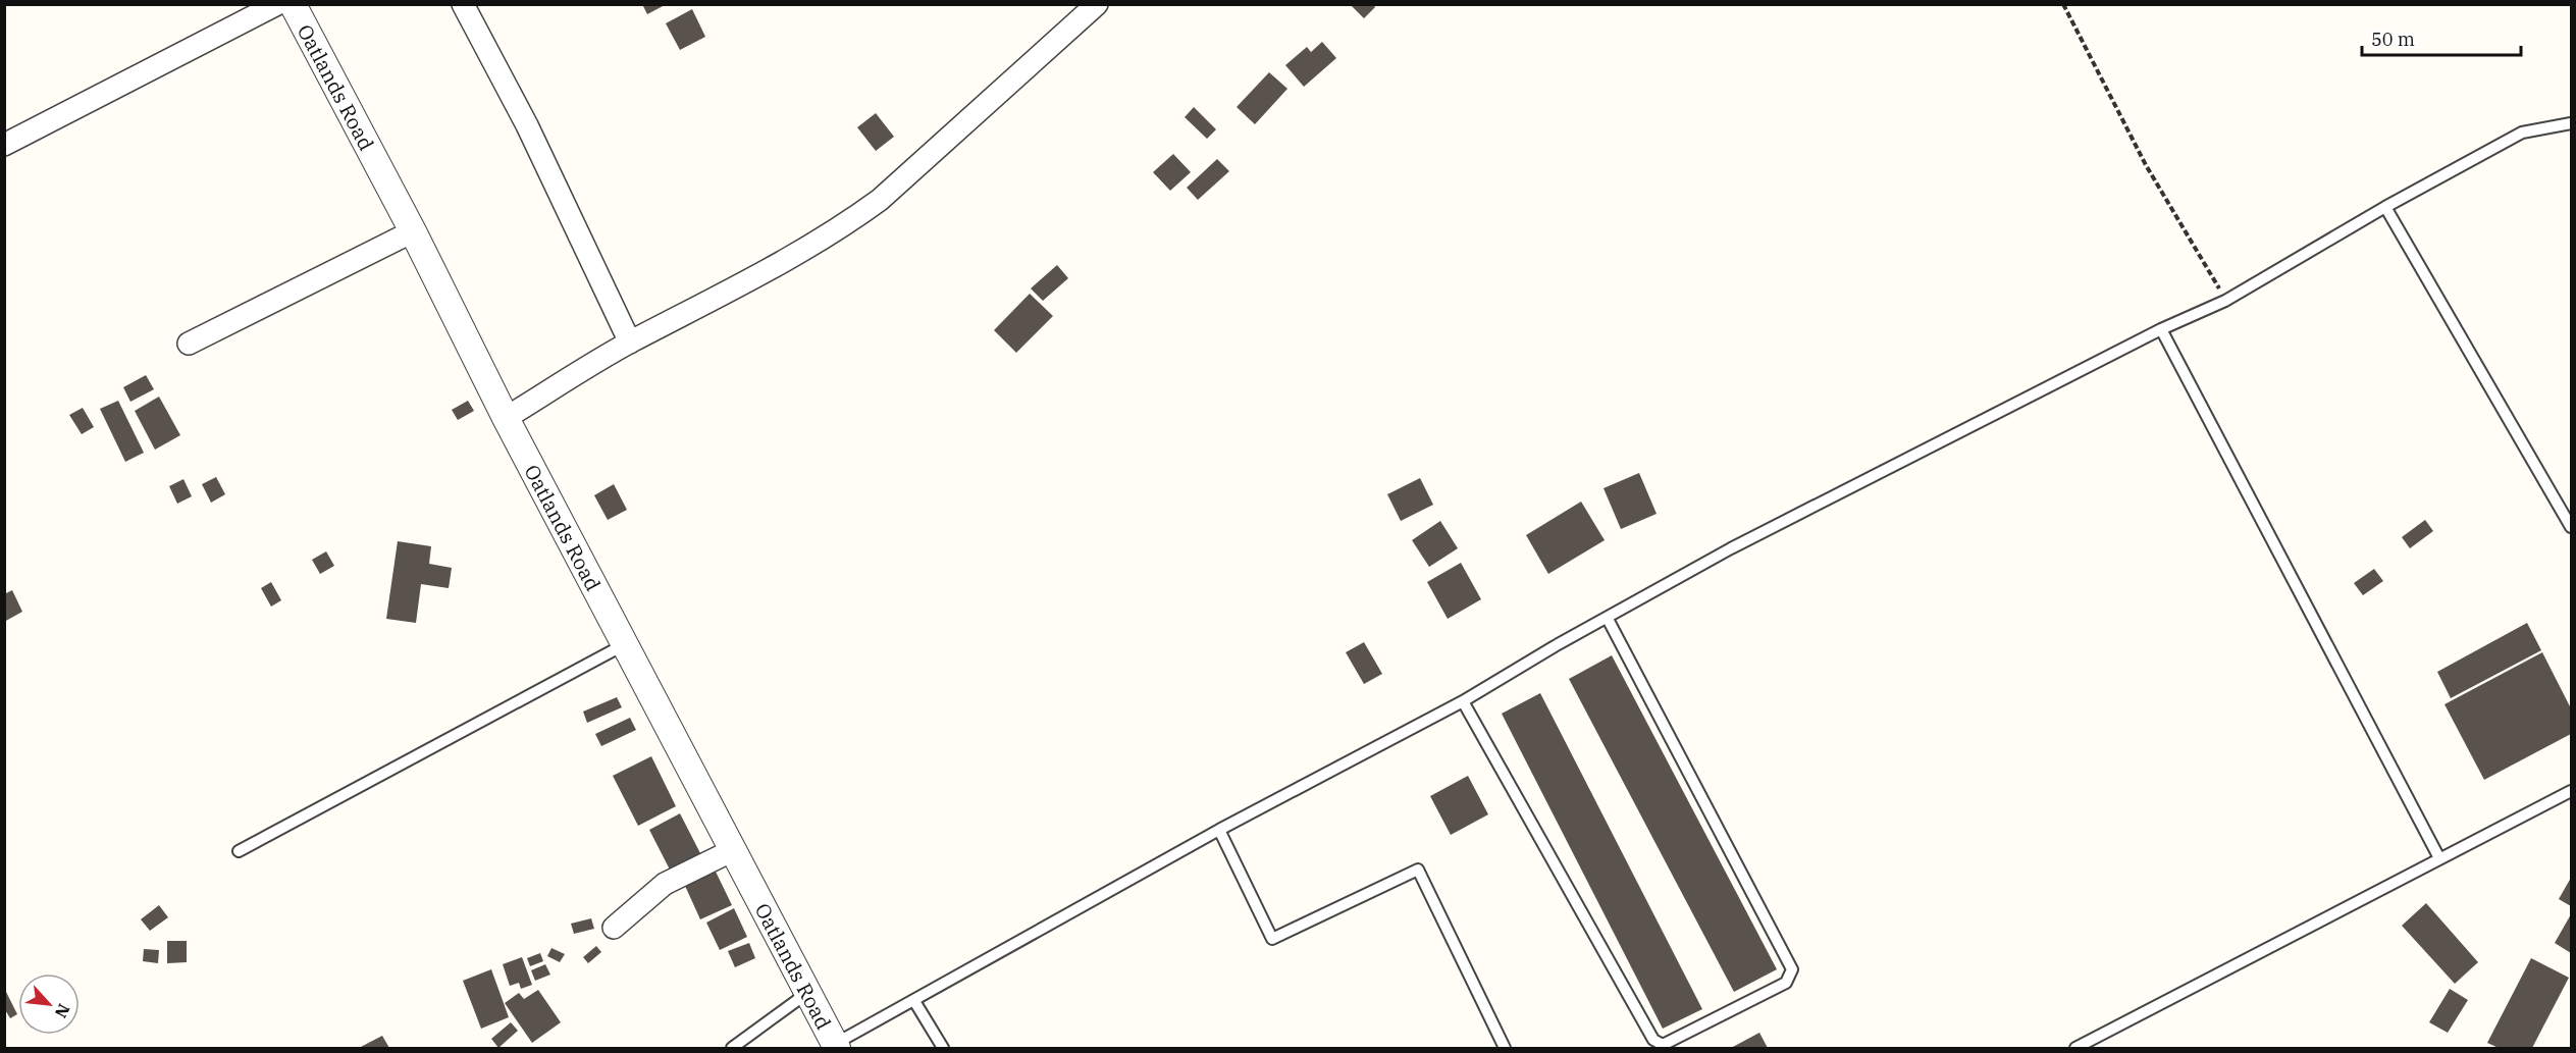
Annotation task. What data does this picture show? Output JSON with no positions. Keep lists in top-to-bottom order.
{
  "streets": {
    "street": ["Oatlands Road"]
  },
  "scale_bar": "50 m",
  "north": "bottom right"
}
